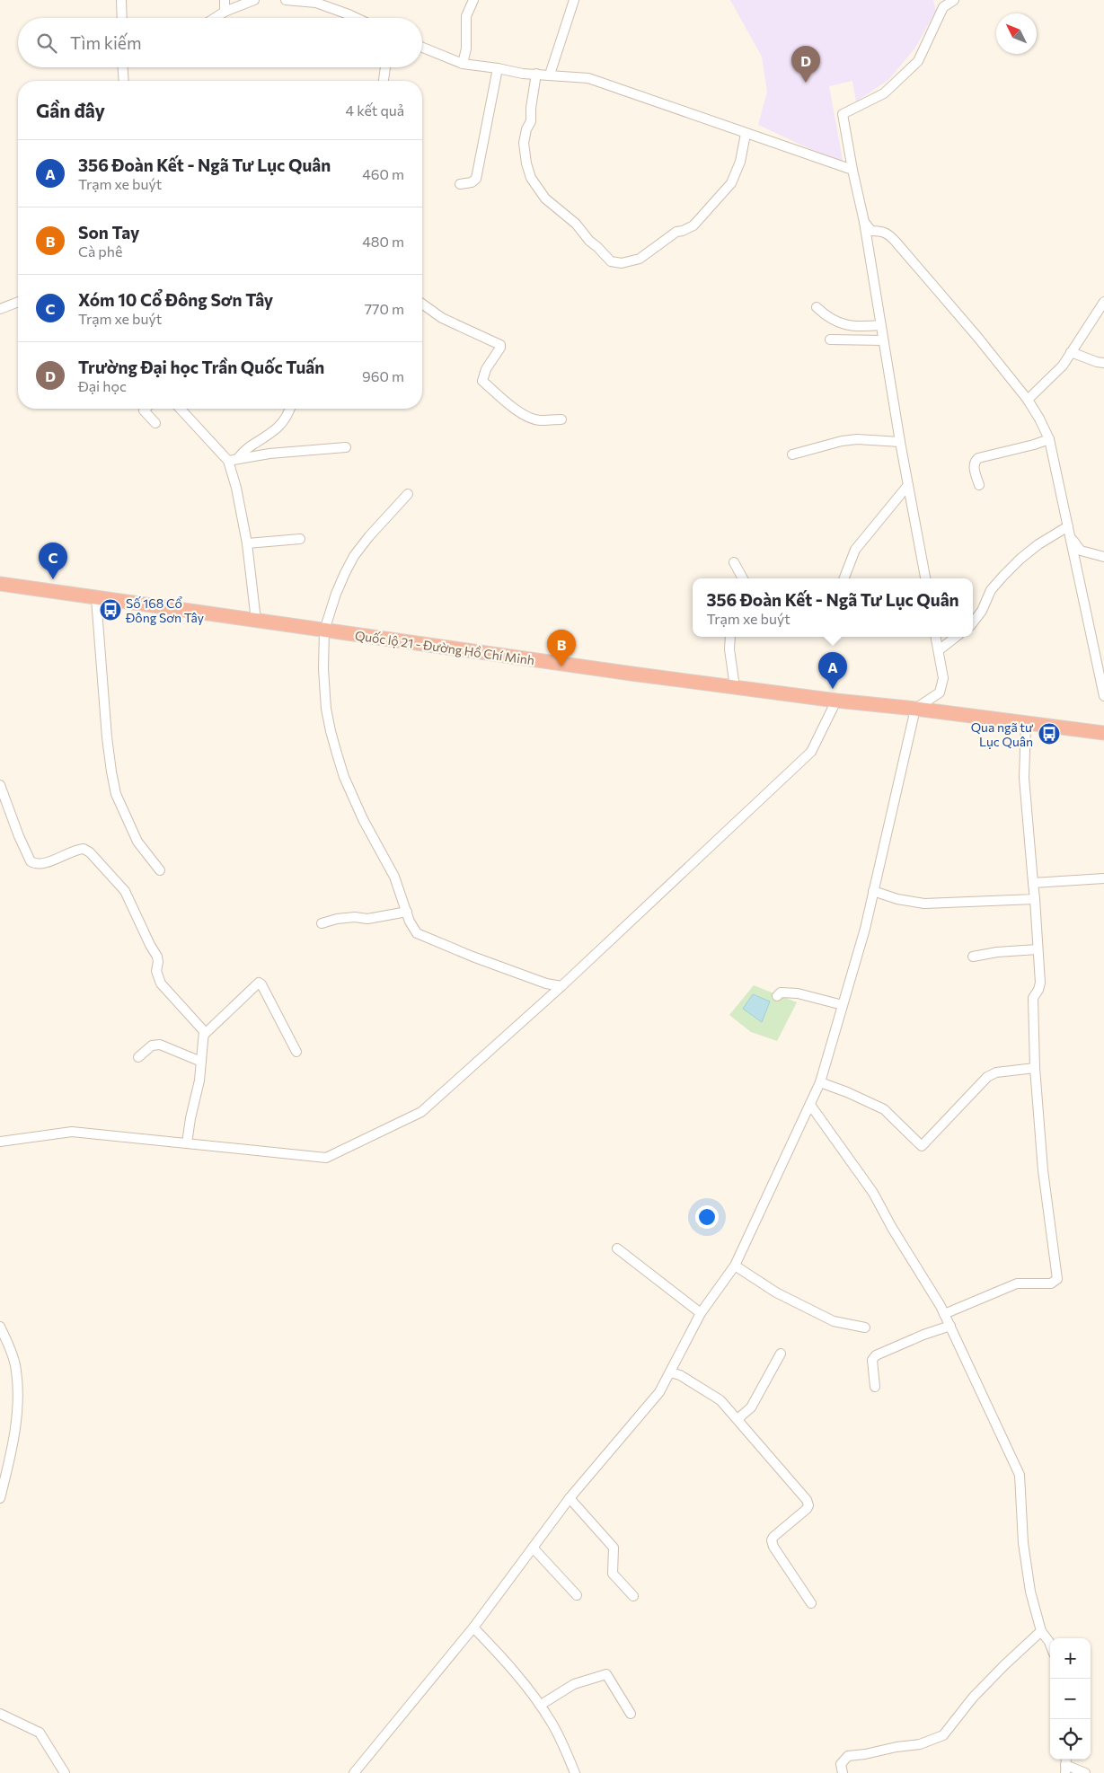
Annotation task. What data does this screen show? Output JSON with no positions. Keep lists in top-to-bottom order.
{
  "streets": {
    "highway": ["Quốc lộ 21 - Đường Hồ Chí Minh"]
  },
  "places": {
    "bus stop": ["Số 168 Cổ Đông Sơn Tây", "Qua ngã tư Lục Quân"]
  },
  "north": "top left",
  "page": {
    "search": "Tìm kiếm",
    "pins": [
      "D",
      "C",
      "B",
      "A"
    ],
    "heading": ["Gần đây", "4 kết quả"],
    "list": [
      {
        "mark": "A",
        "name": "356 Đoàn Kết - Ngã Tư Lục Quân",
        "note": "Trạm xe buýt",
        "value": "460 m"
      },
      {
        "mark": "B",
        "name": "Son Tay",
        "note": "Cà phê",
        "value": "480 m"
      },
      {
        "mark": "C",
        "name": "Xóm 10 Cổ Đông Sơn Tây",
        "note": "Trạm xe buýt",
        "value": "770 m"
      },
      {
        "mark": "D",
        "name": "Trường Đại học Trần Quốc Tuấn",
        "note": "Đại học",
        "value": "960 m"
      }
    ],
    "popup": ["356 Đoàn Kết - Ngã Tư Lục Quân", "Trạm xe buýt"],
    "map_buttons": ["+", "−"]
  }
}
